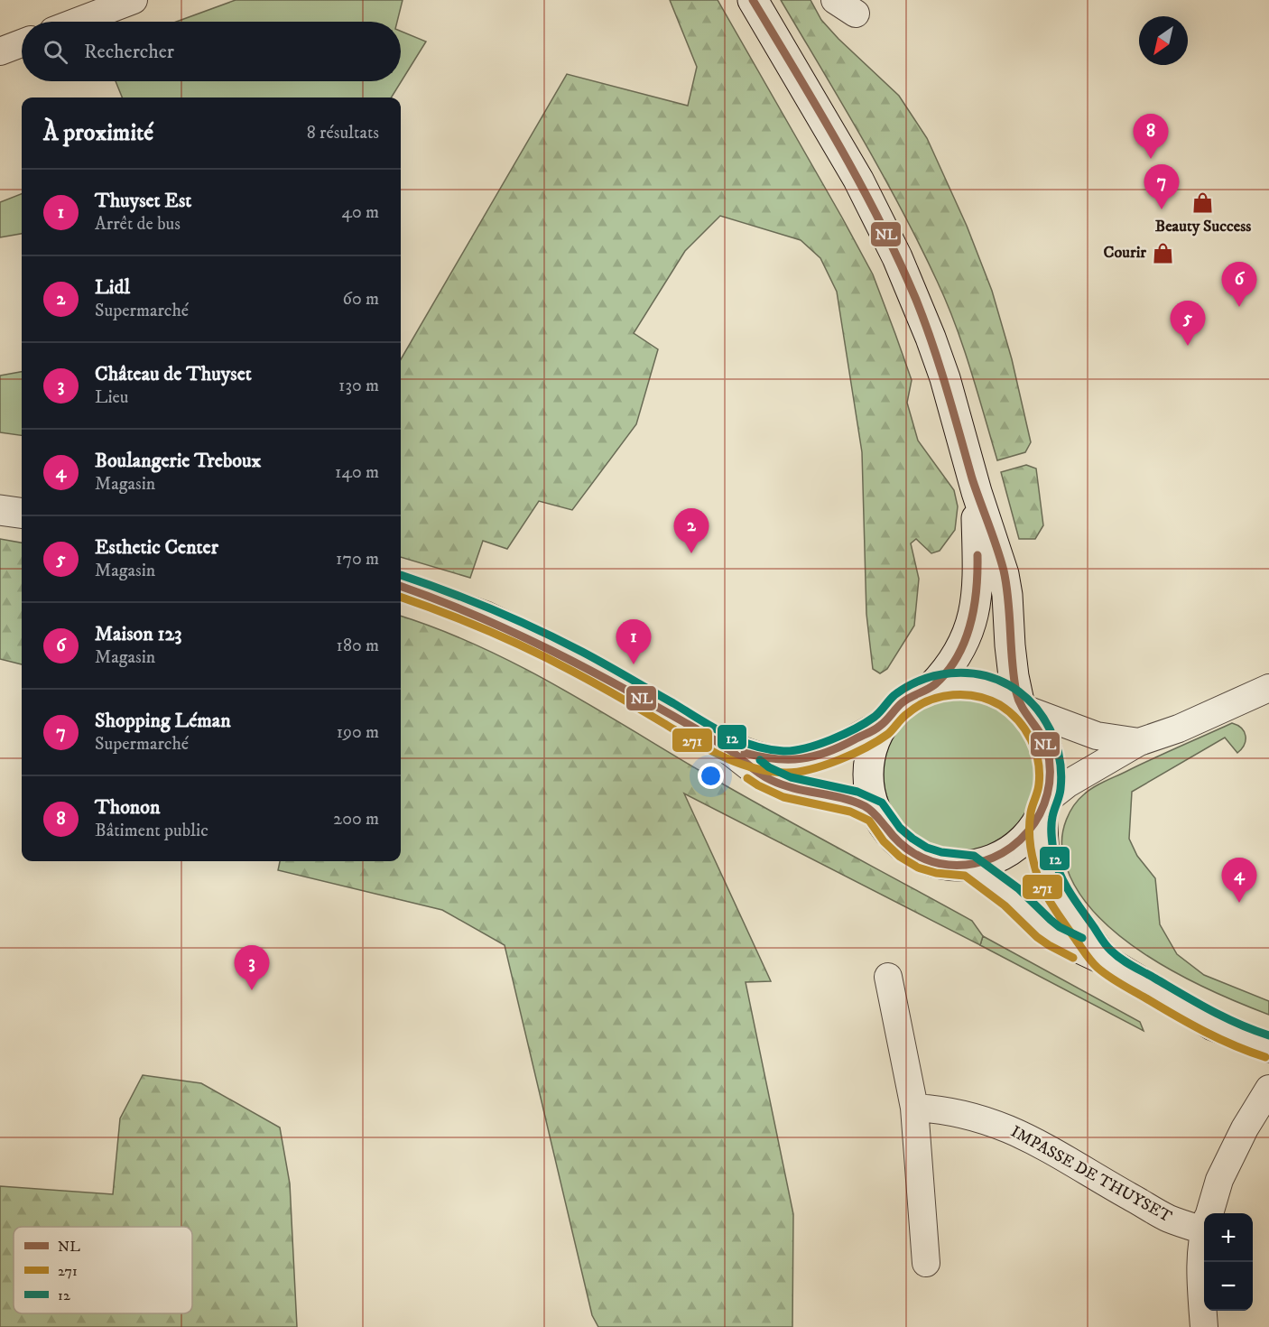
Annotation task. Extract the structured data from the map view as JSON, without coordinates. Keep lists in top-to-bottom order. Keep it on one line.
{"streets":{"street":["IMPASSE DE THUYSET"]},"places":{"shop":["Beauty Success","Courir"]},"lines":["transit line NL","transit line 12","transit line 271"],"legend":["NL","271","12"],"north":"bottom left","page":{"search":"Rechercher","heading":["À proximité","8 résultats"],"pins":["8","7","6","5","2","1","4","3"],"list":[{"mark":"1","name":"Thuyset Est","note":"Arrêt de bus","value":"40 m"},{"mark":"2","name":"Lidl","note":"Supermarché","value":"60 m"},{"mark":"3","name":"Château de Thuyset","note":"Lieu","value":"130 m"},{"mark":"4","name":"Boulangerie Treboux","note":"Magasin","value":"140 m"},{"mark":"5","name":"Esthetic Center","note":"Magasin","value":"170 m"},{"mark":"6","name":"Maison 123","note":"Magasin","value":"180 m"},{"mark":"7","name":"Shopping Léman","note":"Supermarché","value":"190 m"},{"mark":"8","name":"Thonon","note":"Bâtiment public","value":"200 m"}],"map_buttons":["+","−"]}}
